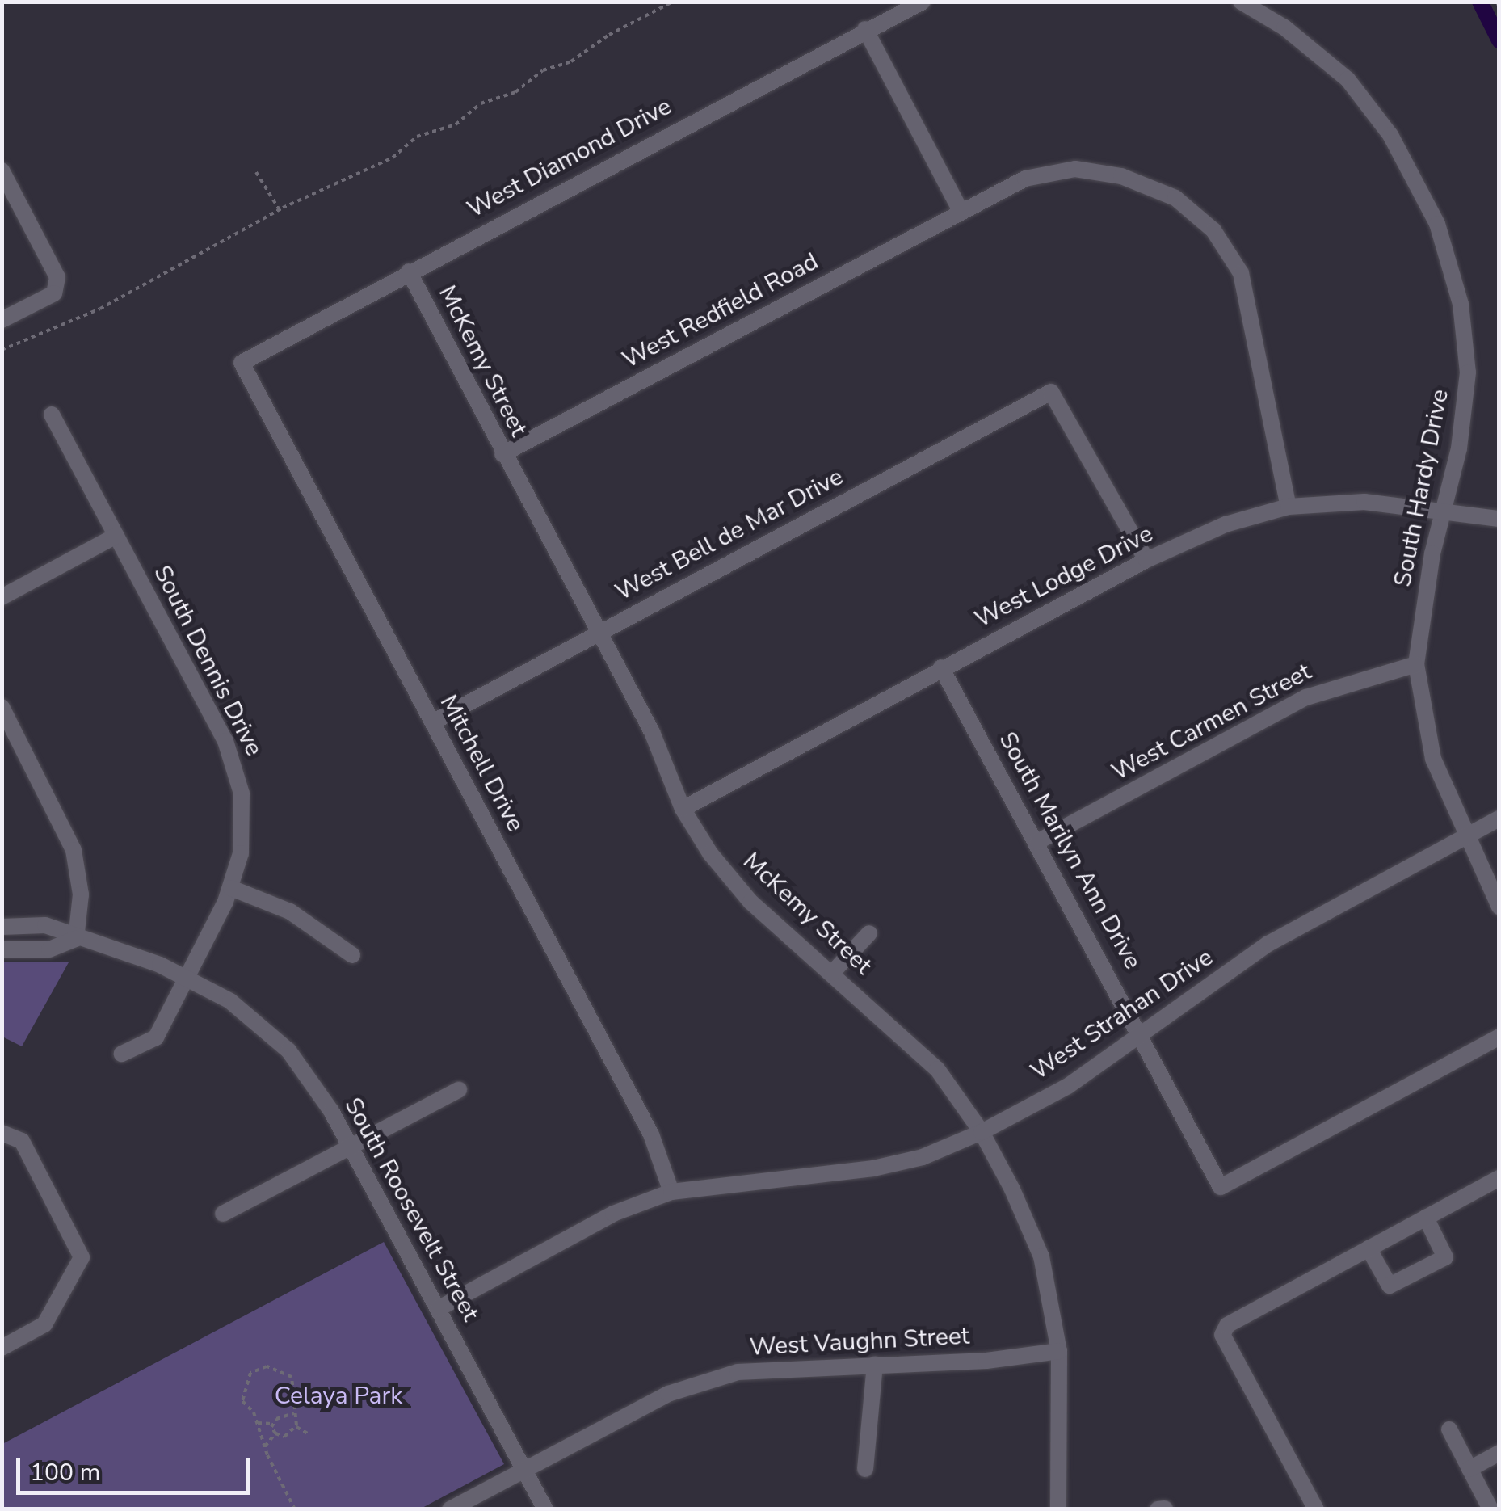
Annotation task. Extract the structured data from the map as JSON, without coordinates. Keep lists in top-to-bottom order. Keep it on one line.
{"streets":{"street":["West Diamond Drive","West Redfield Road","McKemy Street","South Hardy Drive","West Bell de Mar Drive","West Lodge Drive","South Dennis Drive","West Carmen Street","Mitchell Drive","South Marilyn Ann Drive","West Strahan Drive","South Roosevelt Street","West Vaughn Street"]},"crossings":[["West Diamond Drive","McKemy Street"],["West Diamond Drive","Mitchell Drive"],["West Redfield Road","McKemy Street"],["West Redfield Road","West Lodge Drive"],["McKemy Street","West Bell de Mar Drive"],["McKemy Street","West Lodge Drive"],["McKemy Street","West Strahan Drive"],["McKemy Street","West Vaughn Street"],["South Hardy Drive","West Lodge Drive"],["South Hardy Drive","West Carmen Street"],["South Hardy Drive","West Strahan Drive"],["West Bell de Mar Drive","West Lodge Drive"],["West Bell de Mar Drive","Mitchell Drive"],["West Lodge Drive","South Marilyn Ann Drive"],["South Dennis Drive","South Roosevelt Street"],["West Carmen Street","South Marilyn Ann Drive"],["Mitchell Drive","West Strahan Drive"],["South Marilyn Ann Drive","West Strahan Drive"],["West Strahan Drive","South Roosevelt Street"],["South Roosevelt Street","West Vaughn Street"]],"parks":["Celaya Park"],"scale_bar":"100 m"}
